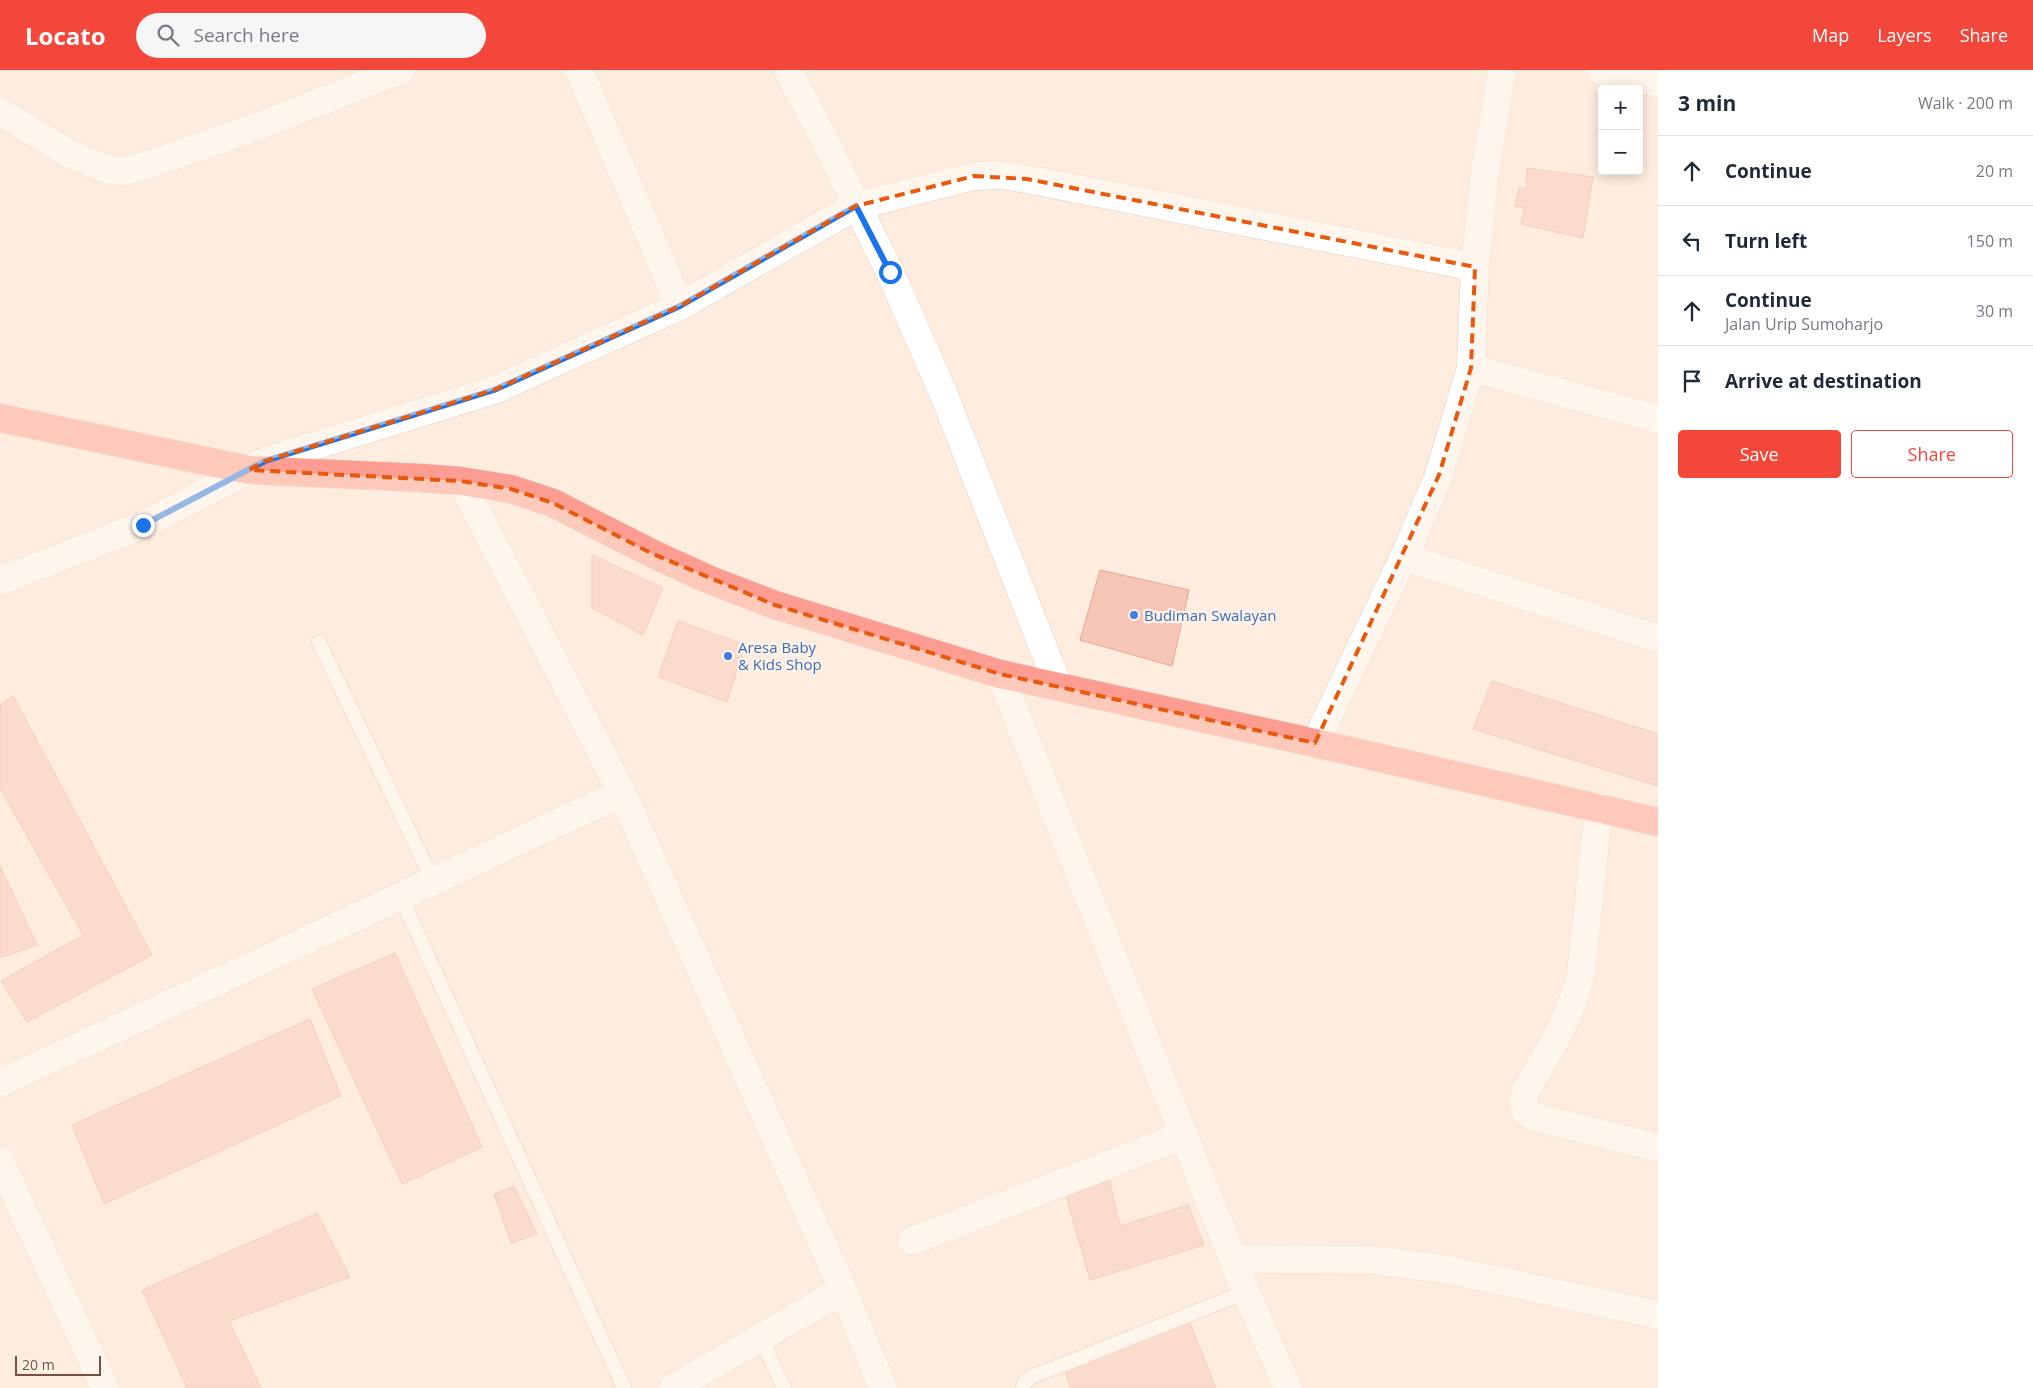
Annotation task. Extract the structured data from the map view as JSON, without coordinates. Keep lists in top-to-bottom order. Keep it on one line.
{"places":["Budiman Swalayan","Aresa Baby & Kids Shop"],"scale_bar":"20 m","page":{"header":"Locato","search":"Search here","nav":["Map","Layers","Share"],"heading":["3 min","Walk · 200 m"],"map_buttons":["+","−"],"list":[["Continue","20 m"],["Turn left","150 m"],["Continue","Jalan Urip Sumoharjo","30 m"],"Arrive at destination"],"buttons":["Save","Share"],"scale":"20 m"}}
